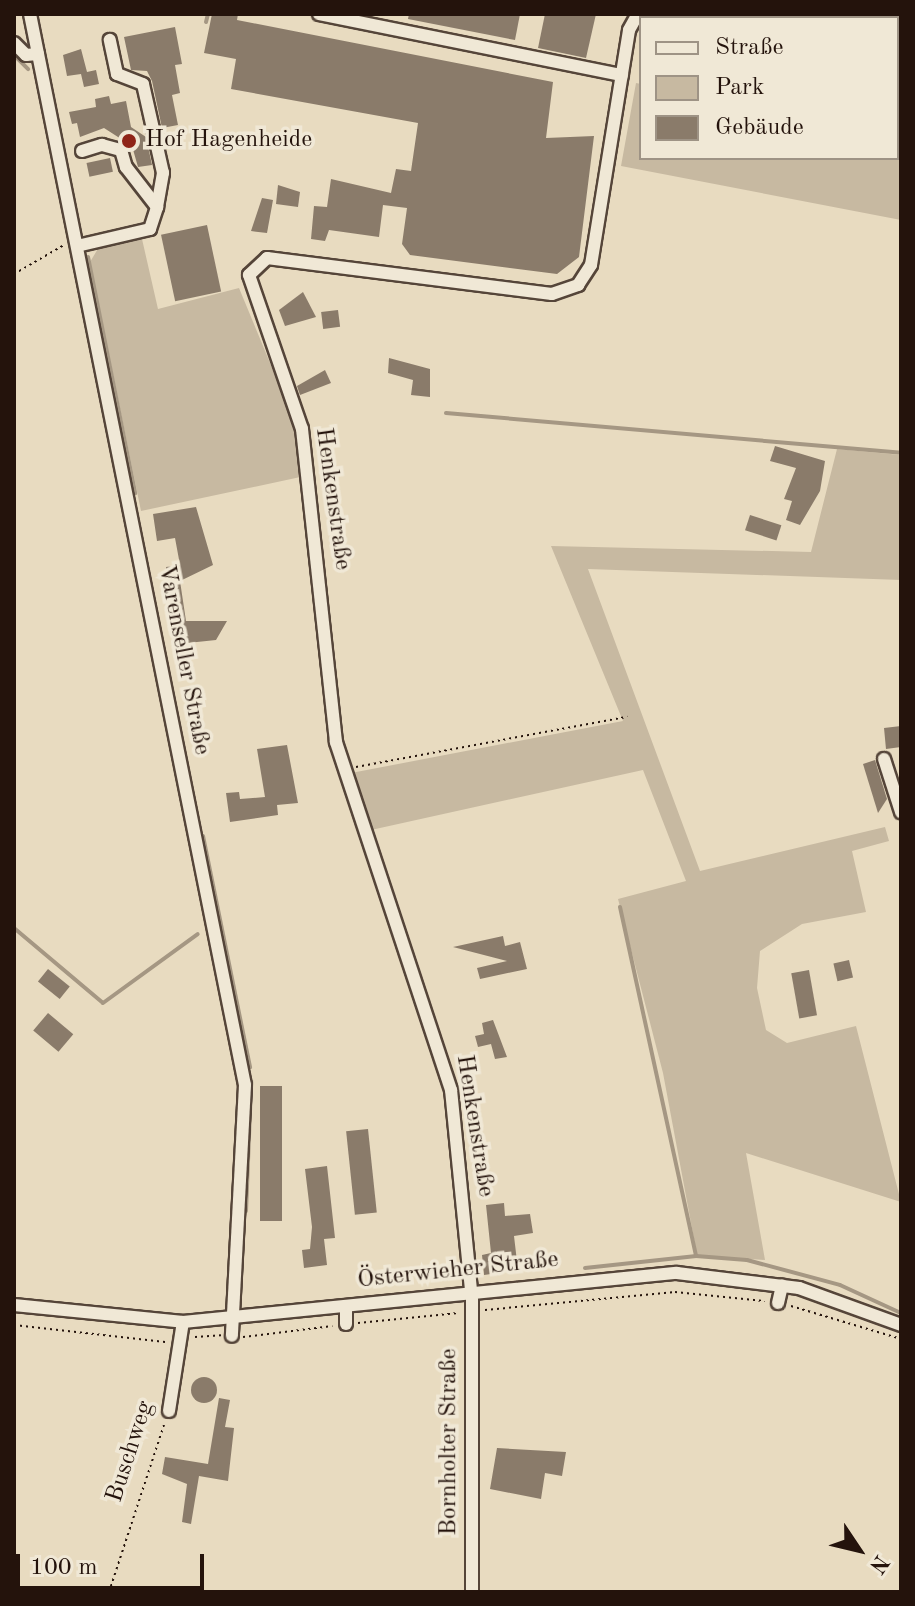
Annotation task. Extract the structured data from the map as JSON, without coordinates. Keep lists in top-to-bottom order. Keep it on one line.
{"streets":{"street":["Henkenstraße","Varenseller Straße","Österwieher Straße","Bornholter Straße","Buschweg"]},"crossings":[["Henkenstraße","Österwieher Straße"],["Henkenstraße","Bornholter Straße"],["Varenseller Straße","Österwieher Straße"],["Österwieher Straße","Bornholter Straße"],["Österwieher Straße","Buschweg"]],"places":["Hof Hagenheide"],"legend":["Straße","Park","Gebäude"],"scale_bar":"100 m","north":"bottom right"}
